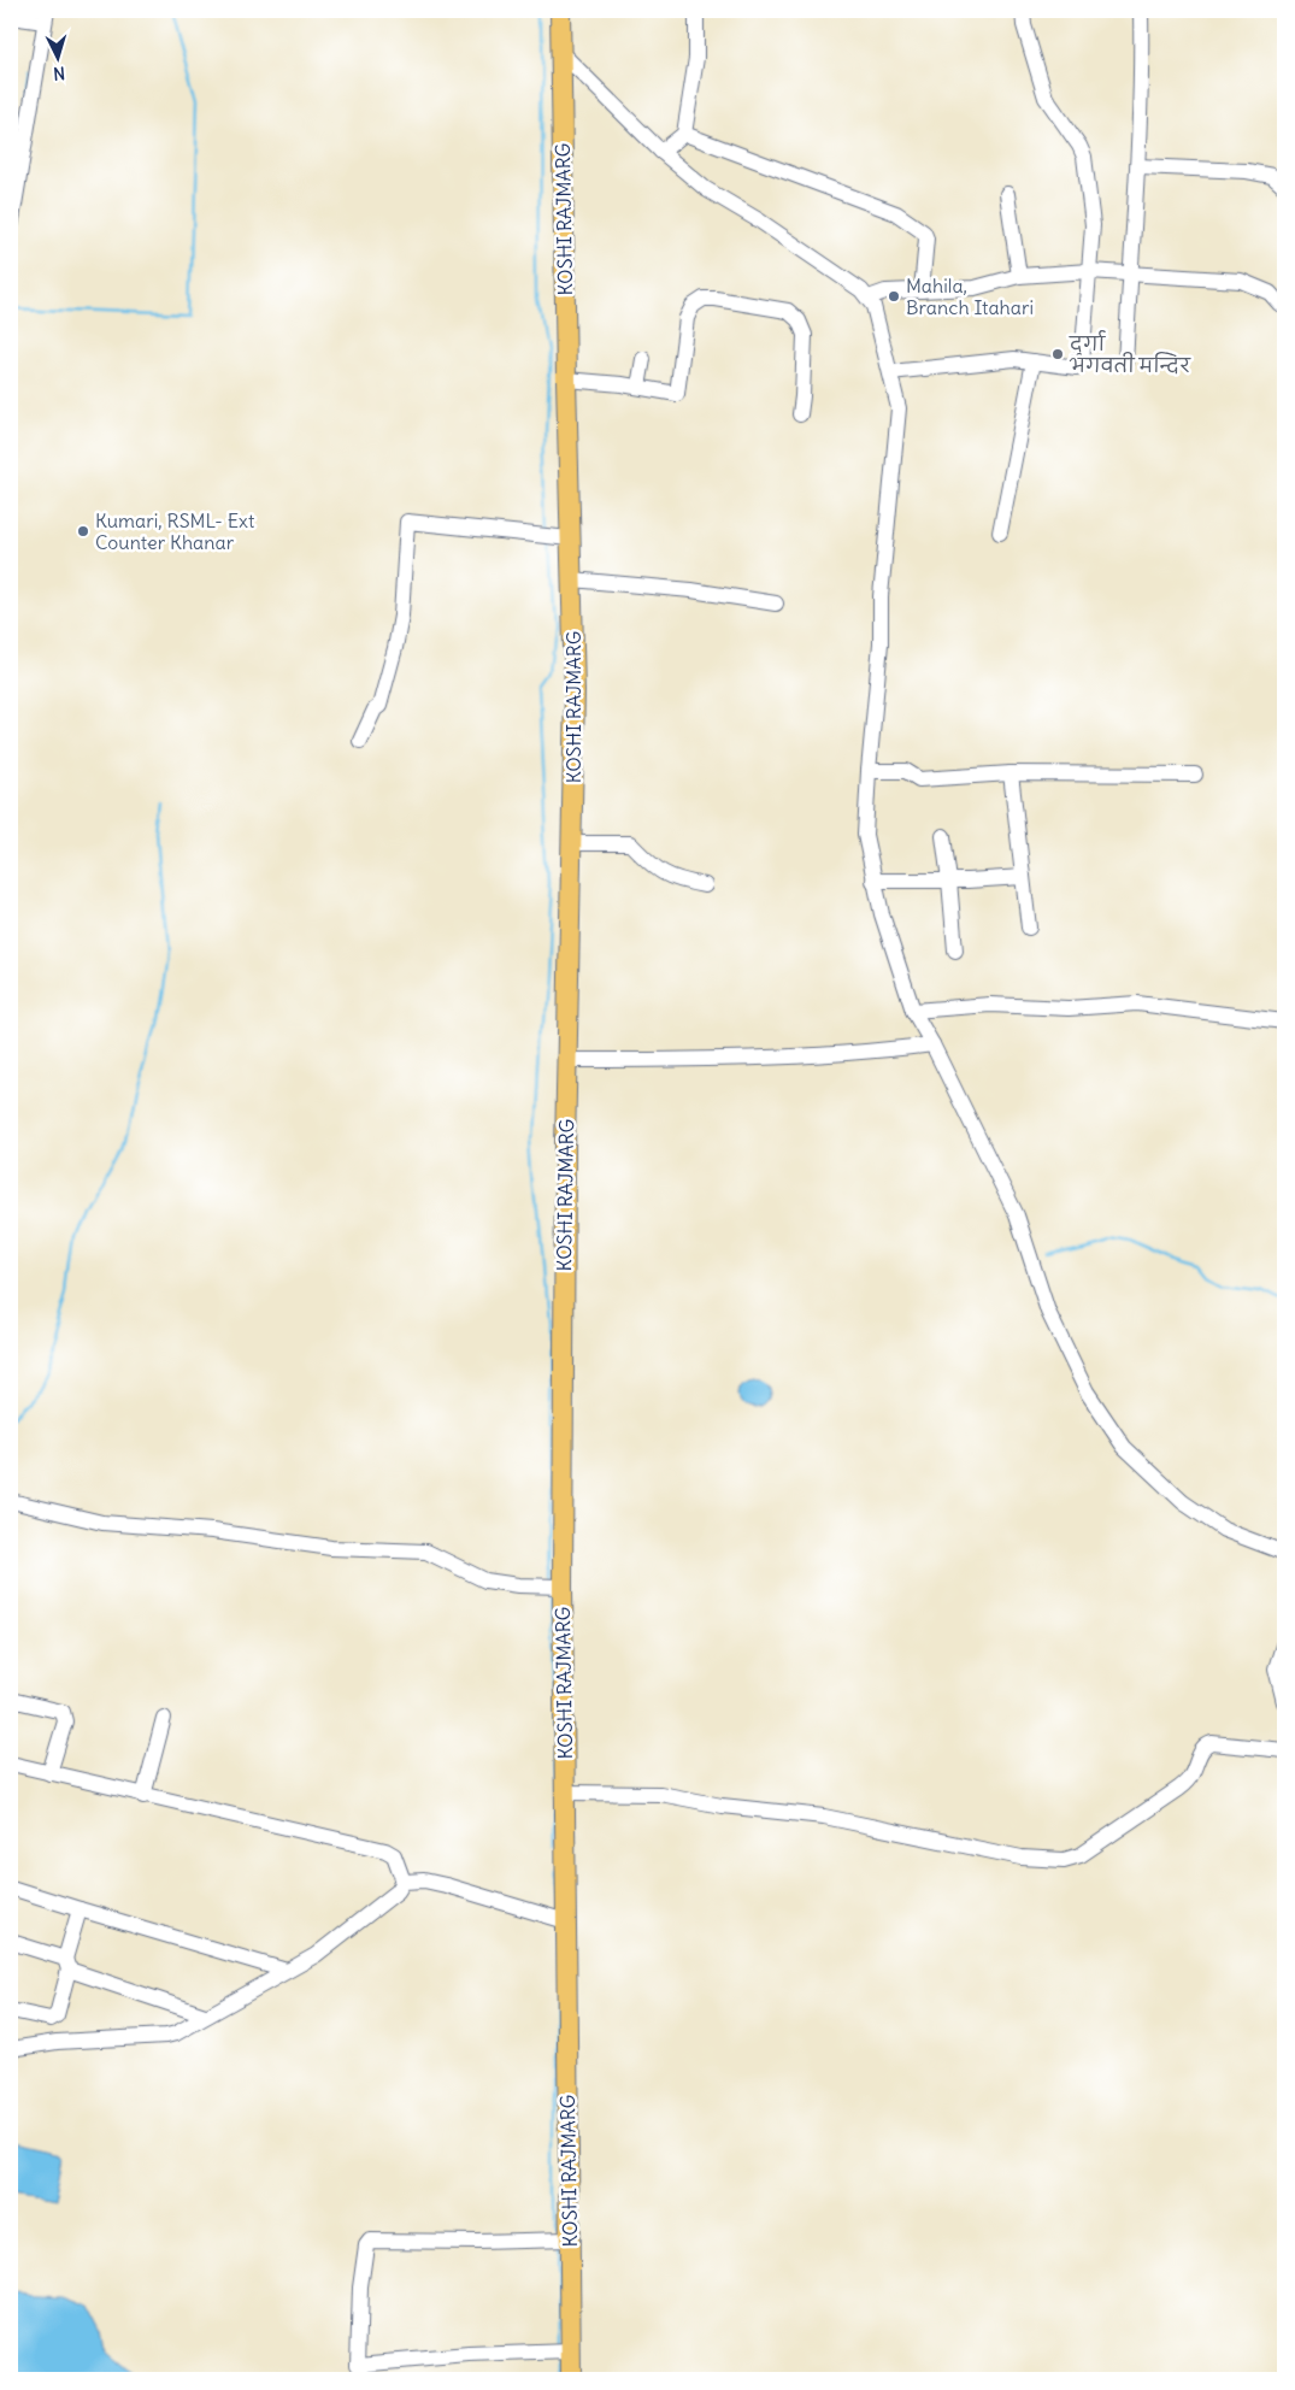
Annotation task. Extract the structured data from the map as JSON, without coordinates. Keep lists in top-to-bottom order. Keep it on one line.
{"streets":{"main road":["KOSHI RAJMARG"]},"places":["Mahila, Branch Itahari","दुर्गा भगवती मन्दिर","Kumari, RSML- Ext Counter Khanar"],"north":"bottom"}
